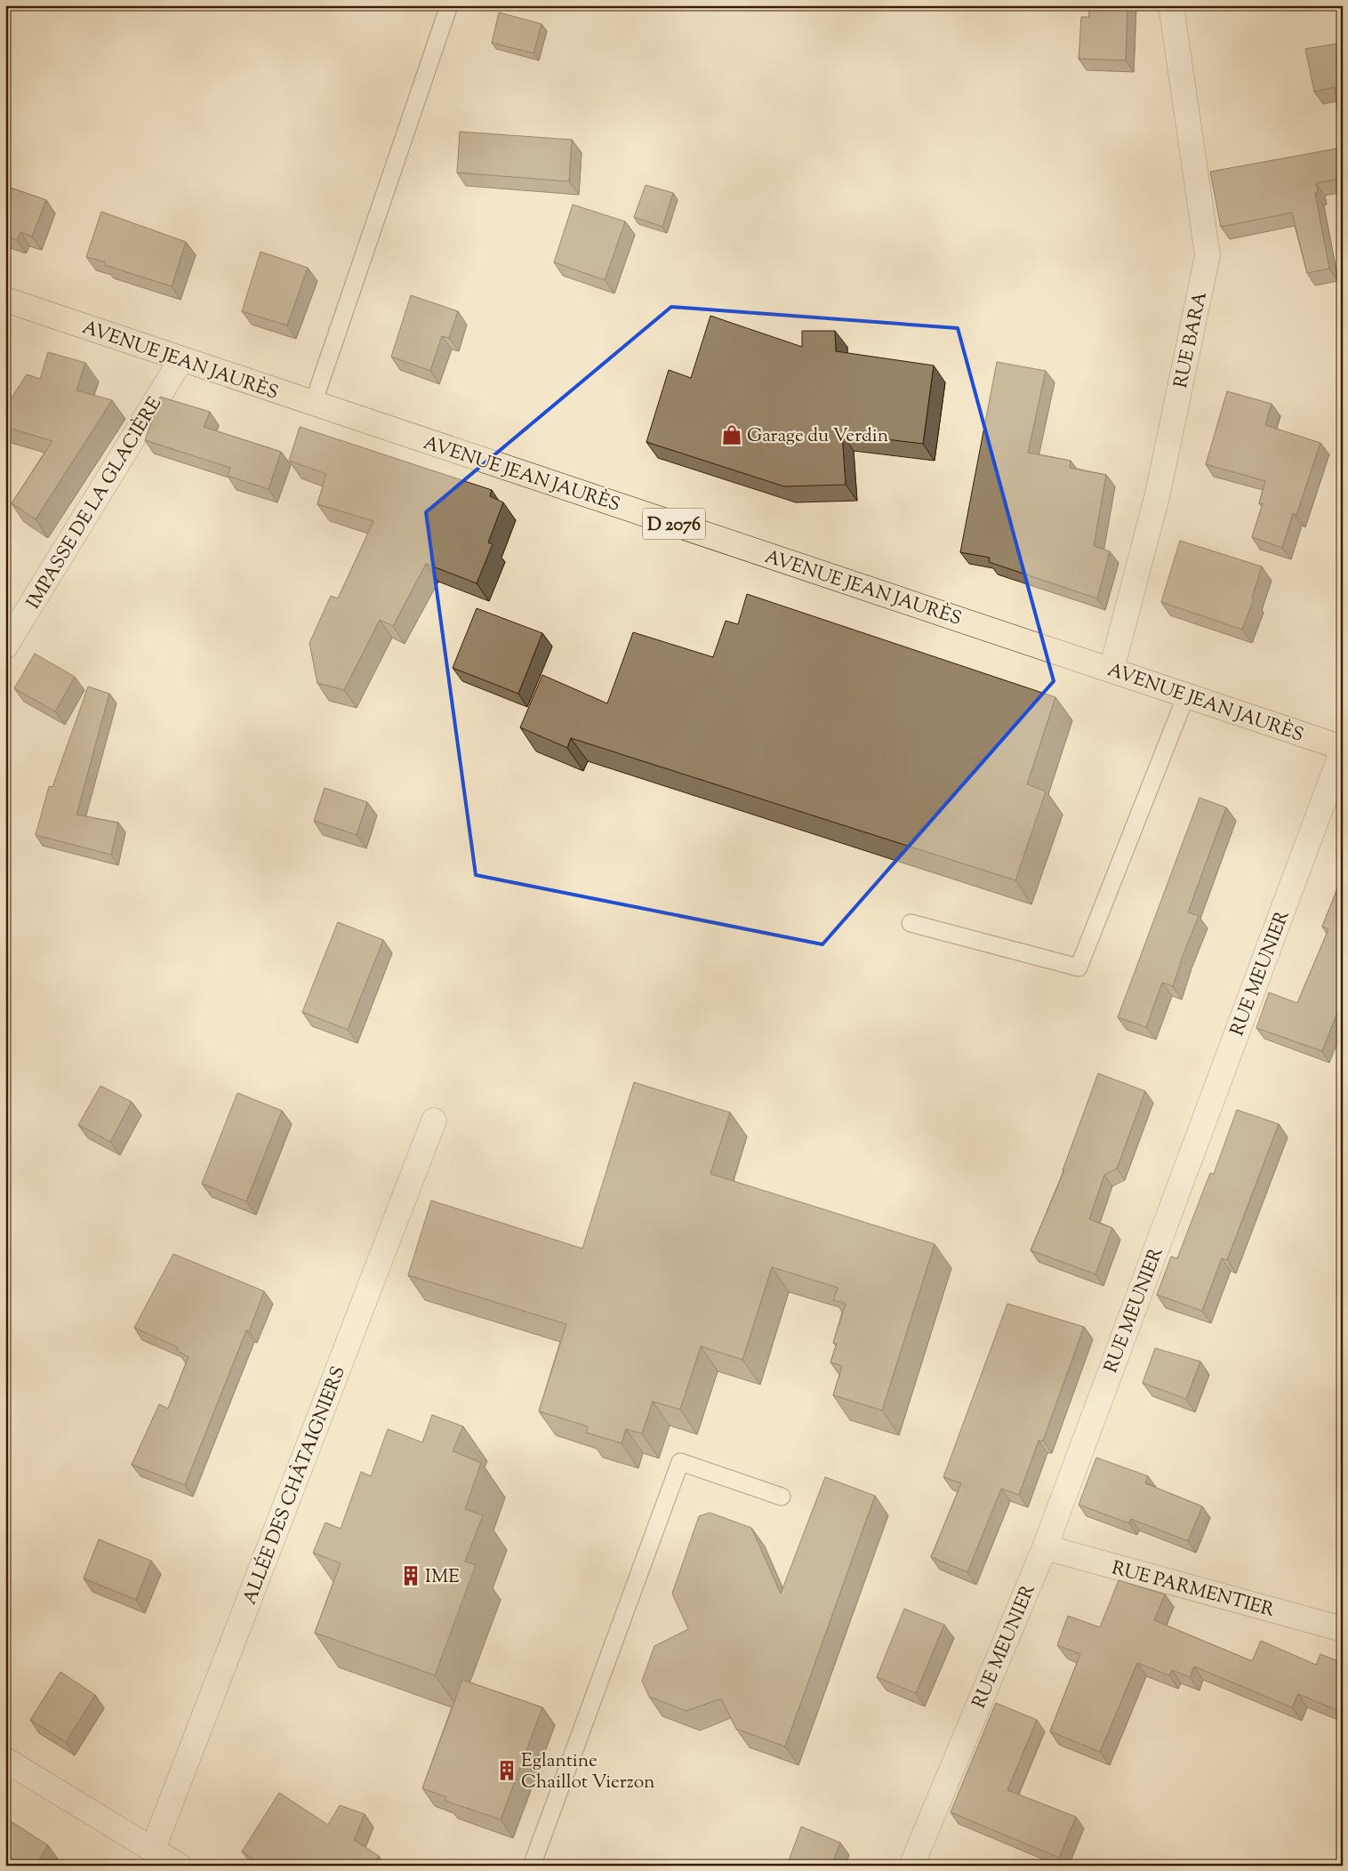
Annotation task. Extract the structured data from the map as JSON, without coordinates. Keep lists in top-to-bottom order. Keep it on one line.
{"streets":{"main road":["AVENUE JEAN JAURÈS","D 2076"],"street":["RUE BARA","IMPASSE DE LA GLACIÈRE","RUE MEUNIER","ALLÉE DES CHÂTAIGNIERS","RUE PARMENTIER"]},"crossings":[["RUE BARA","AVENUE JEAN JAURÈS"],["AVENUE JEAN JAURÈS","IMPASSE DE LA GLACIÈRE"],["AVENUE JEAN JAURÈS","RUE MEUNIER"],["RUE MEUNIER","RUE PARMENTIER"]],"places":{"shop":["Garage du Verdin"],"building":["IME","Eglantine Chaillot Vierzon"]}}
